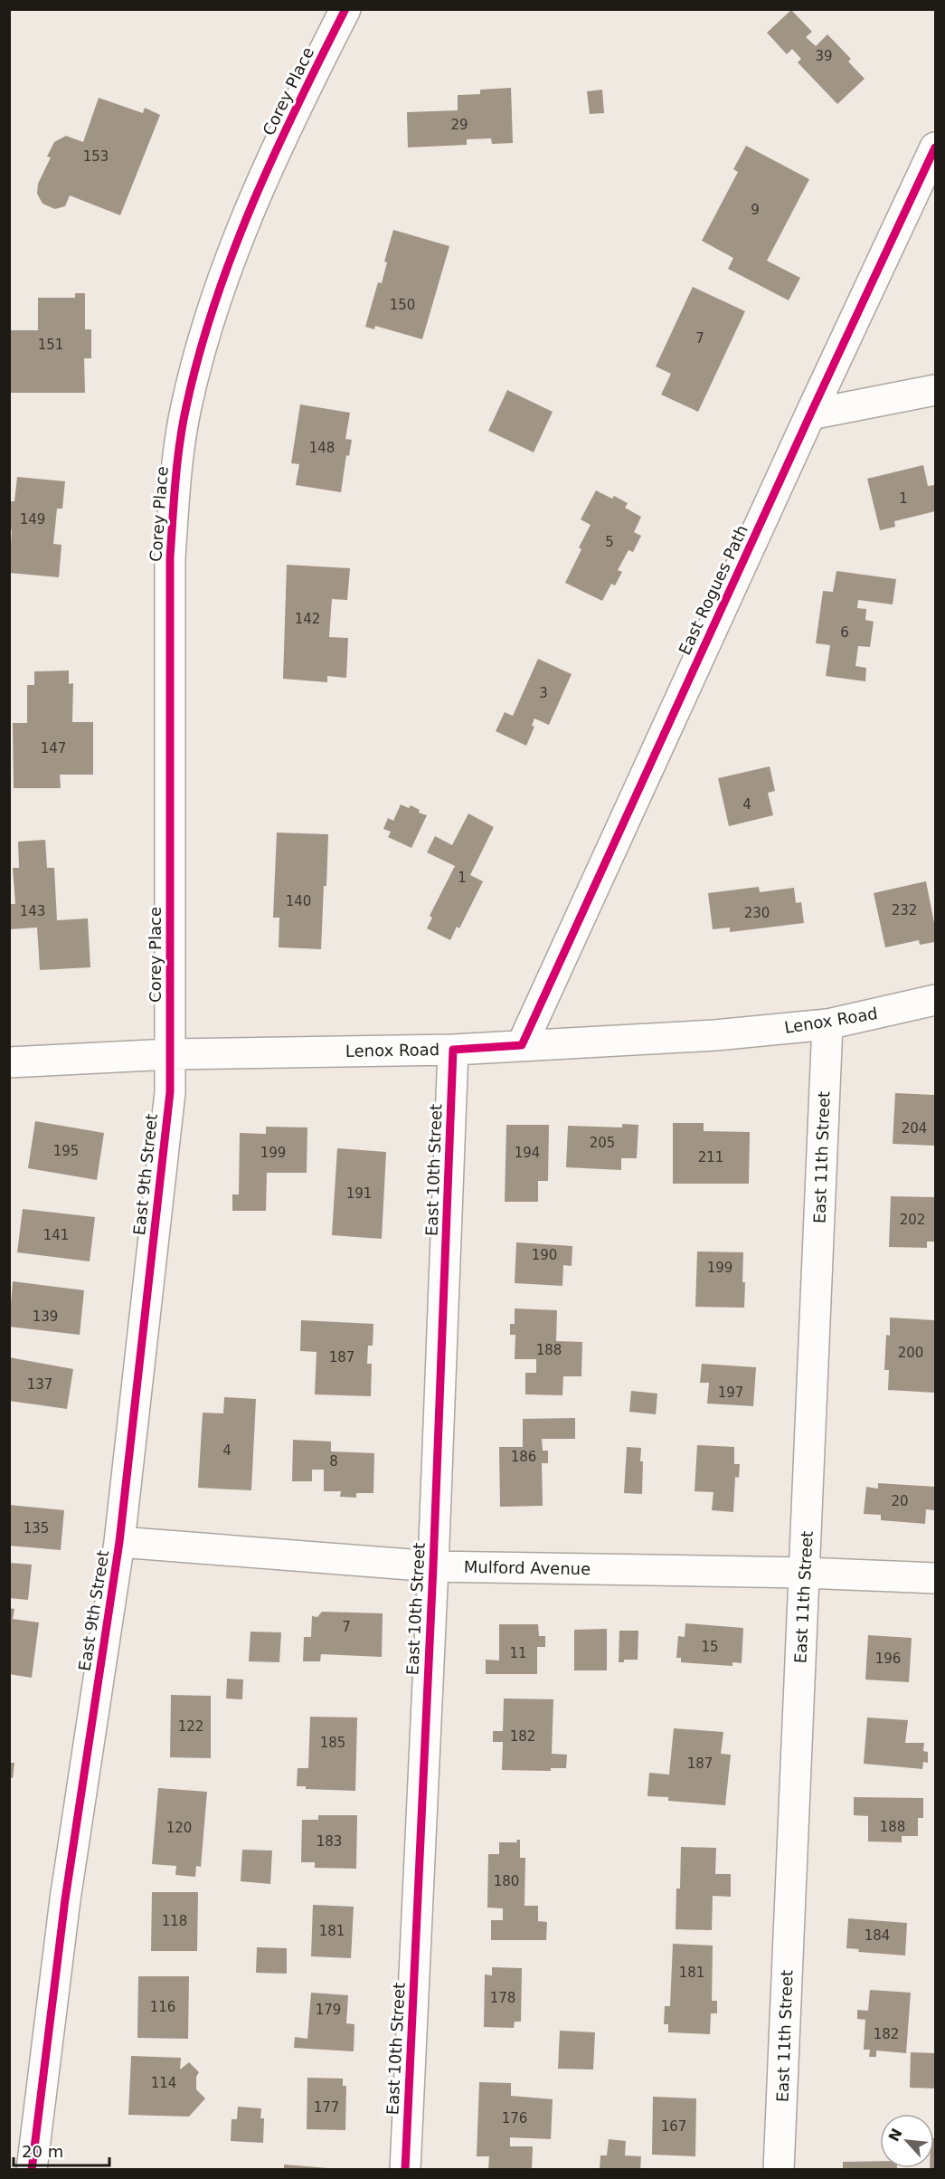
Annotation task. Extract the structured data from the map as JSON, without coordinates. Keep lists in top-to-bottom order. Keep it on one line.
{"streets":{"street":["Corey Place","East Rogues Path","Lenox Road","East 11th Street","East 10th Street","East 9th Street","Mulford Avenue"]},"crossings":[["Corey Place","Lenox Road"],["Corey Place","East 9th Street"],["East Rogues Path","Lenox Road"],["Lenox Road","East 11th Street"],["Lenox Road","East 10th Street"],["Lenox Road","East 9th Street"],["East 11th Street","Mulford Avenue"],["East 10th Street","Mulford Avenue"],["East 9th Street","Mulford Avenue"]],"house_numbers":["39","29","153","9","150","7","151","148","1","149","5","142","6","3","147","4","1","140","232","143","230","204","205","195","199","194","211","191","202","141","190","199","139","188","200","187","137","197","4","186","8","20","135","7","15","11","196","122","182","185","187","188","120","183","180","118","181","184","181","178","116","179","182","114","177","176","167"],"scale_bar":"20 m","north":"top left"}
